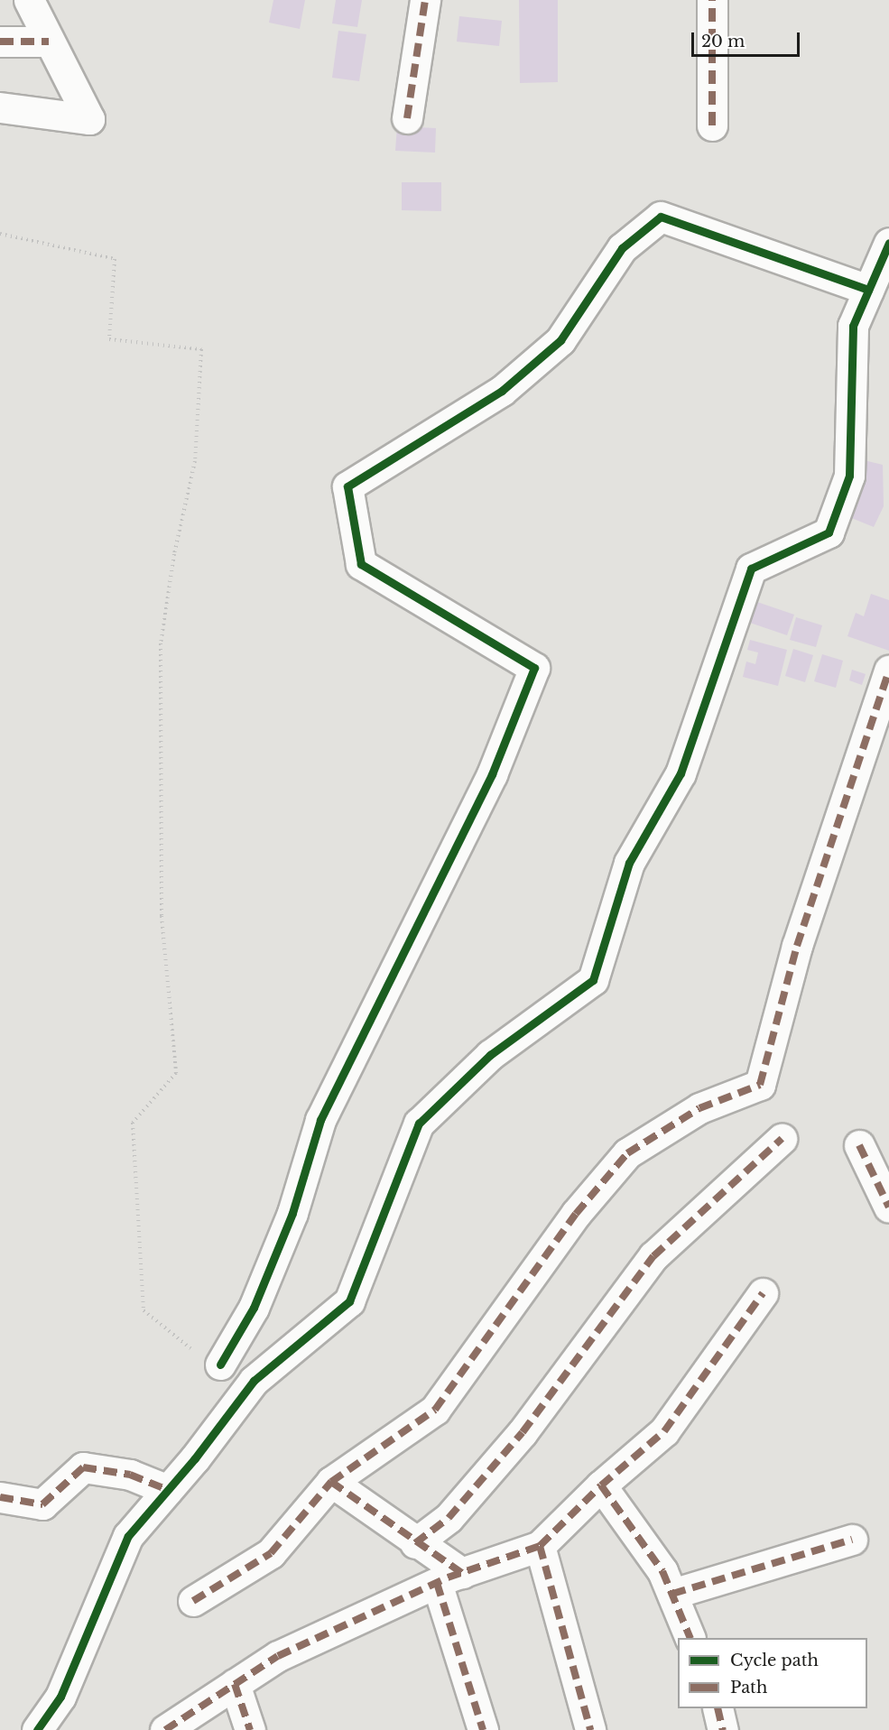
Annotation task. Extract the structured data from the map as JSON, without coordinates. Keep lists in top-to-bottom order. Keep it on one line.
{"legend":["Cycle path","Path"],"scale_bar":"20 m"}
